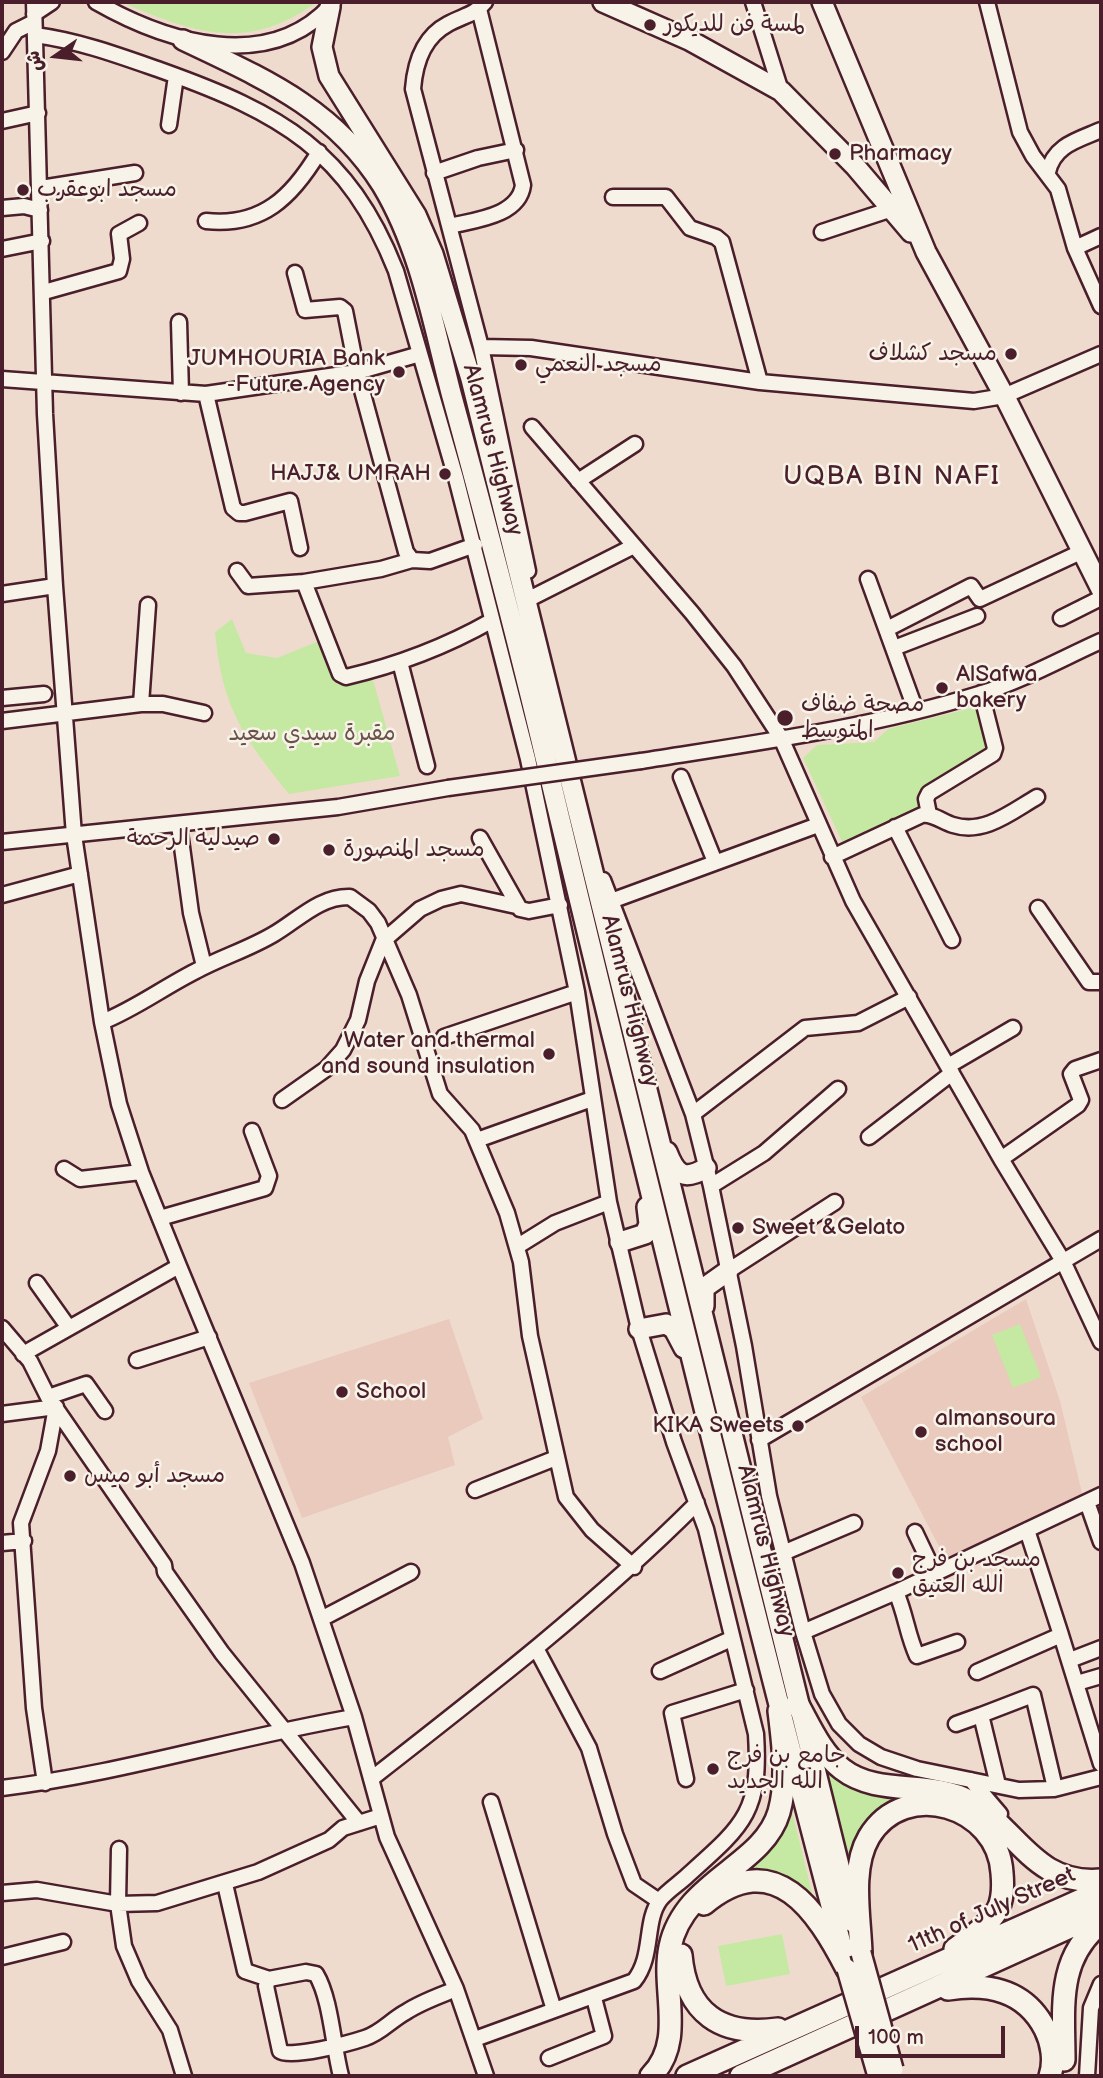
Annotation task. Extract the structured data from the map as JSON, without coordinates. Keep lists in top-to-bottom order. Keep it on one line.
{"streets":{"highway":["11th of July Street"],"main road":["Alamrus Highway"]},"districts":["UQBA BIN NAFI"],"parks":["مقبرة سيدي سعيد"],"places":["لمسة فن للديكور","Pharmacy","مسجد ابوعقرب","مسجد كشلاف","مسجد النعمي","JUMHOURIA Bank -Future Agency","HAJJ& UMRAH","AlSafwa bakery","مصحة ضفاف المتوسط","صيدلية الرحمة","مسجد المنصورة","Water and thermal and sound insulation","Sweet &Gelato","School","KIKA Sweets","almansoura school","مسجد أبو ميس","مسجد بن فرج الله العتيق","جامع بن فرج الله الجديد"],"scale_bar":"100 m","north":"left"}
